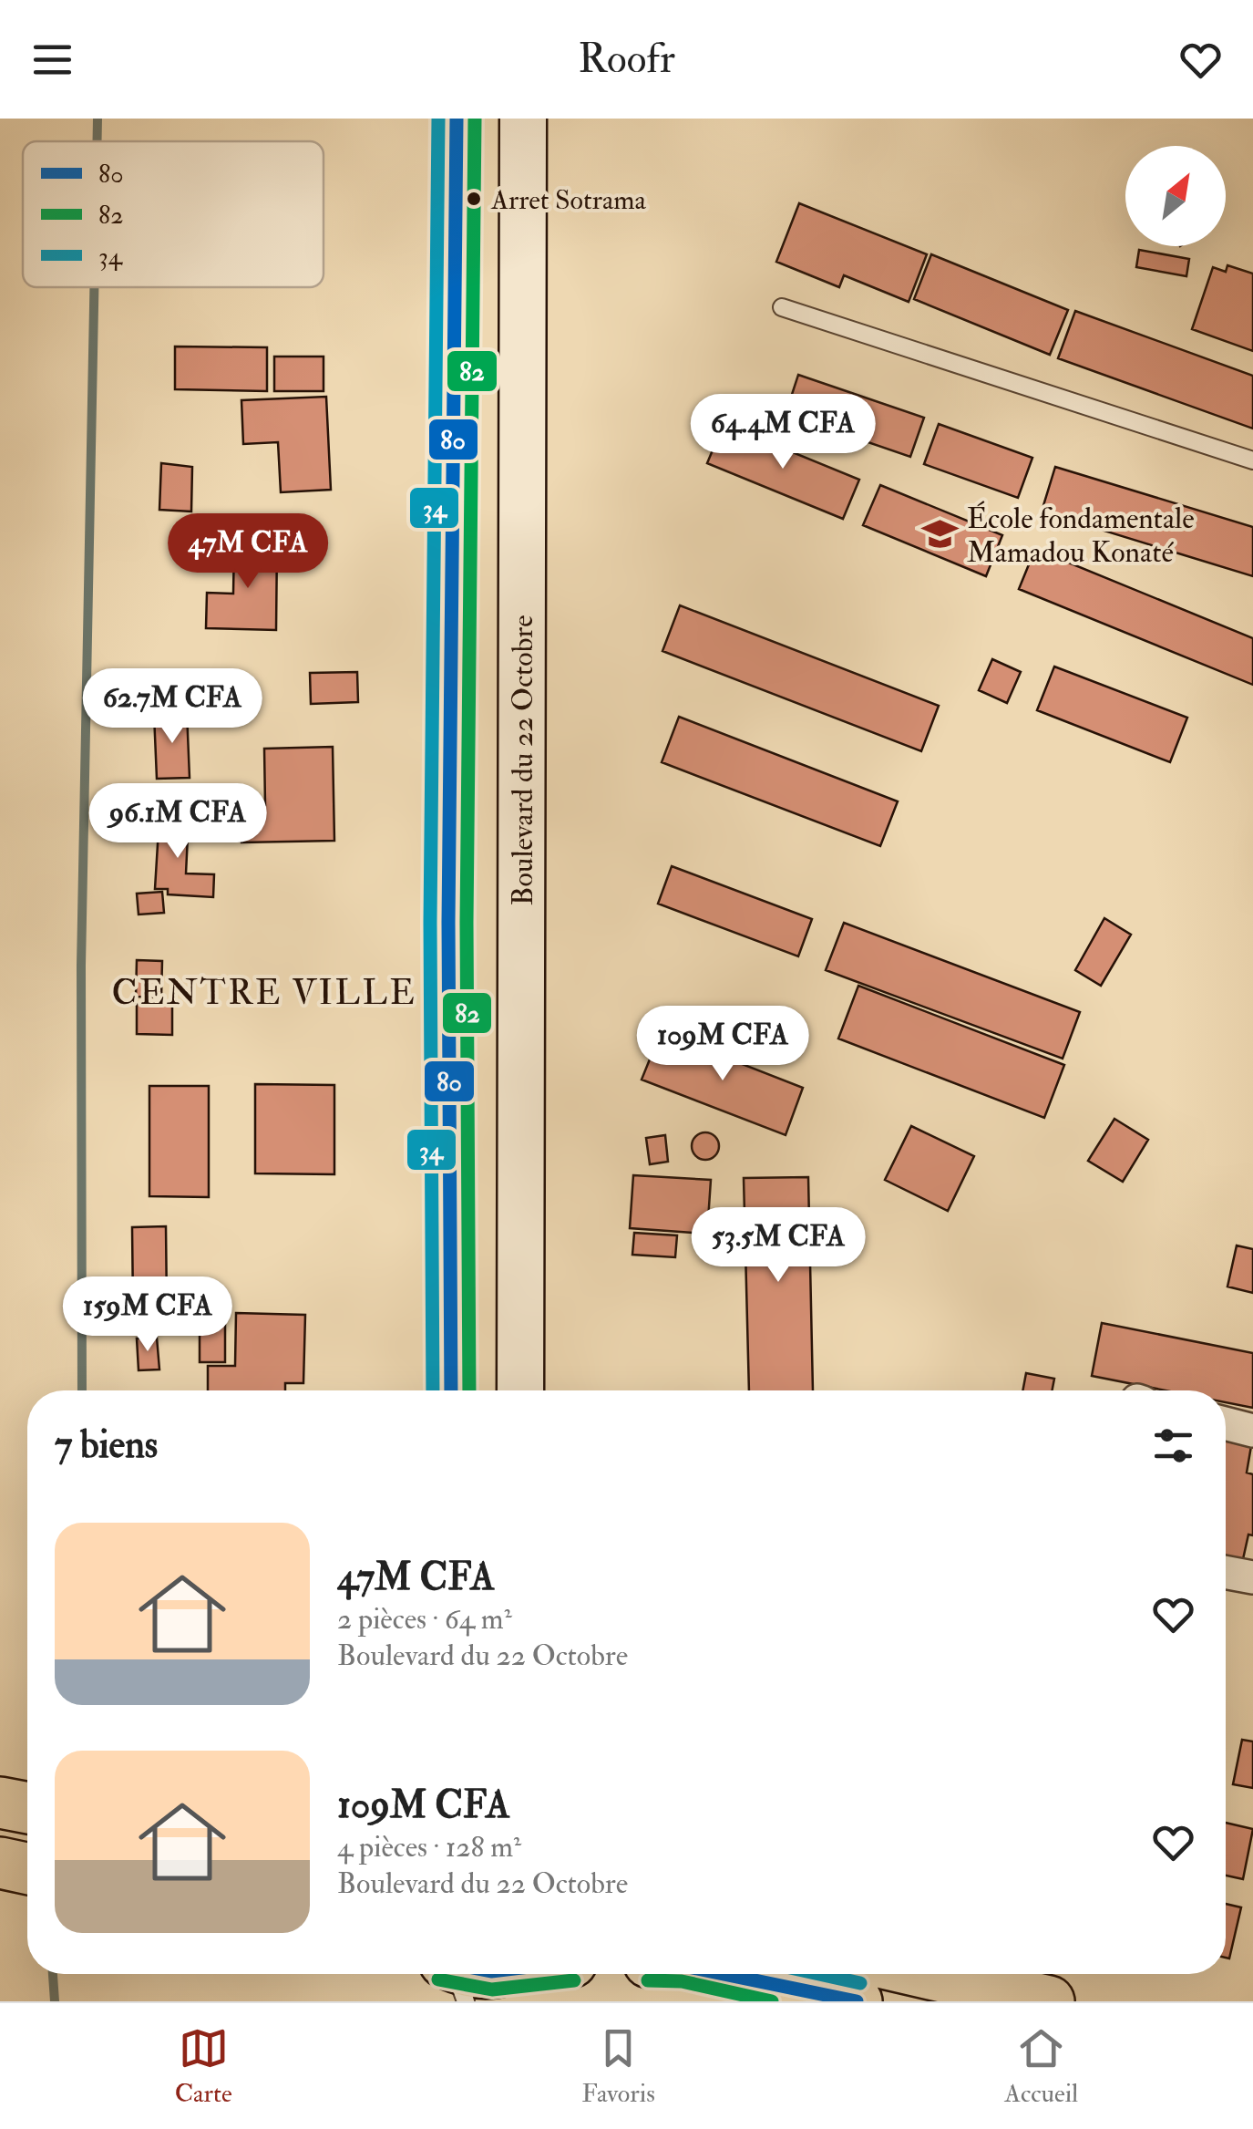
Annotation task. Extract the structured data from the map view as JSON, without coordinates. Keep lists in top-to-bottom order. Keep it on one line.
{"streets":{"main road":["Boulevard du 22 Octobre"]},"districts":["CENTRE VILLE"],"places":{"other":["Arret Sotrama"],"school or university":["École fondamentale Mamadou Konaté"]},"lines":["transit line 80","transit line 82","transit line 34"],"legend":["80","82","34"],"north":"top right","page":{"header":"Roofr","price":["64.4M CFA","47M CFA","62.7M CFA","96.1M CFA","109M CFA","53.5M CFA","159M CFA"],"heading":"7 biens","list":[{"name":"47M CFA","note":"2 pièces · 64 m² · Boulevard du 22 Octobre"},{"name":"109M CFA","note":"4 pièces · 128 m² · Boulevard du 22 Octobre"}],"tabs":["Carte","Favoris","Accueil"]}}
